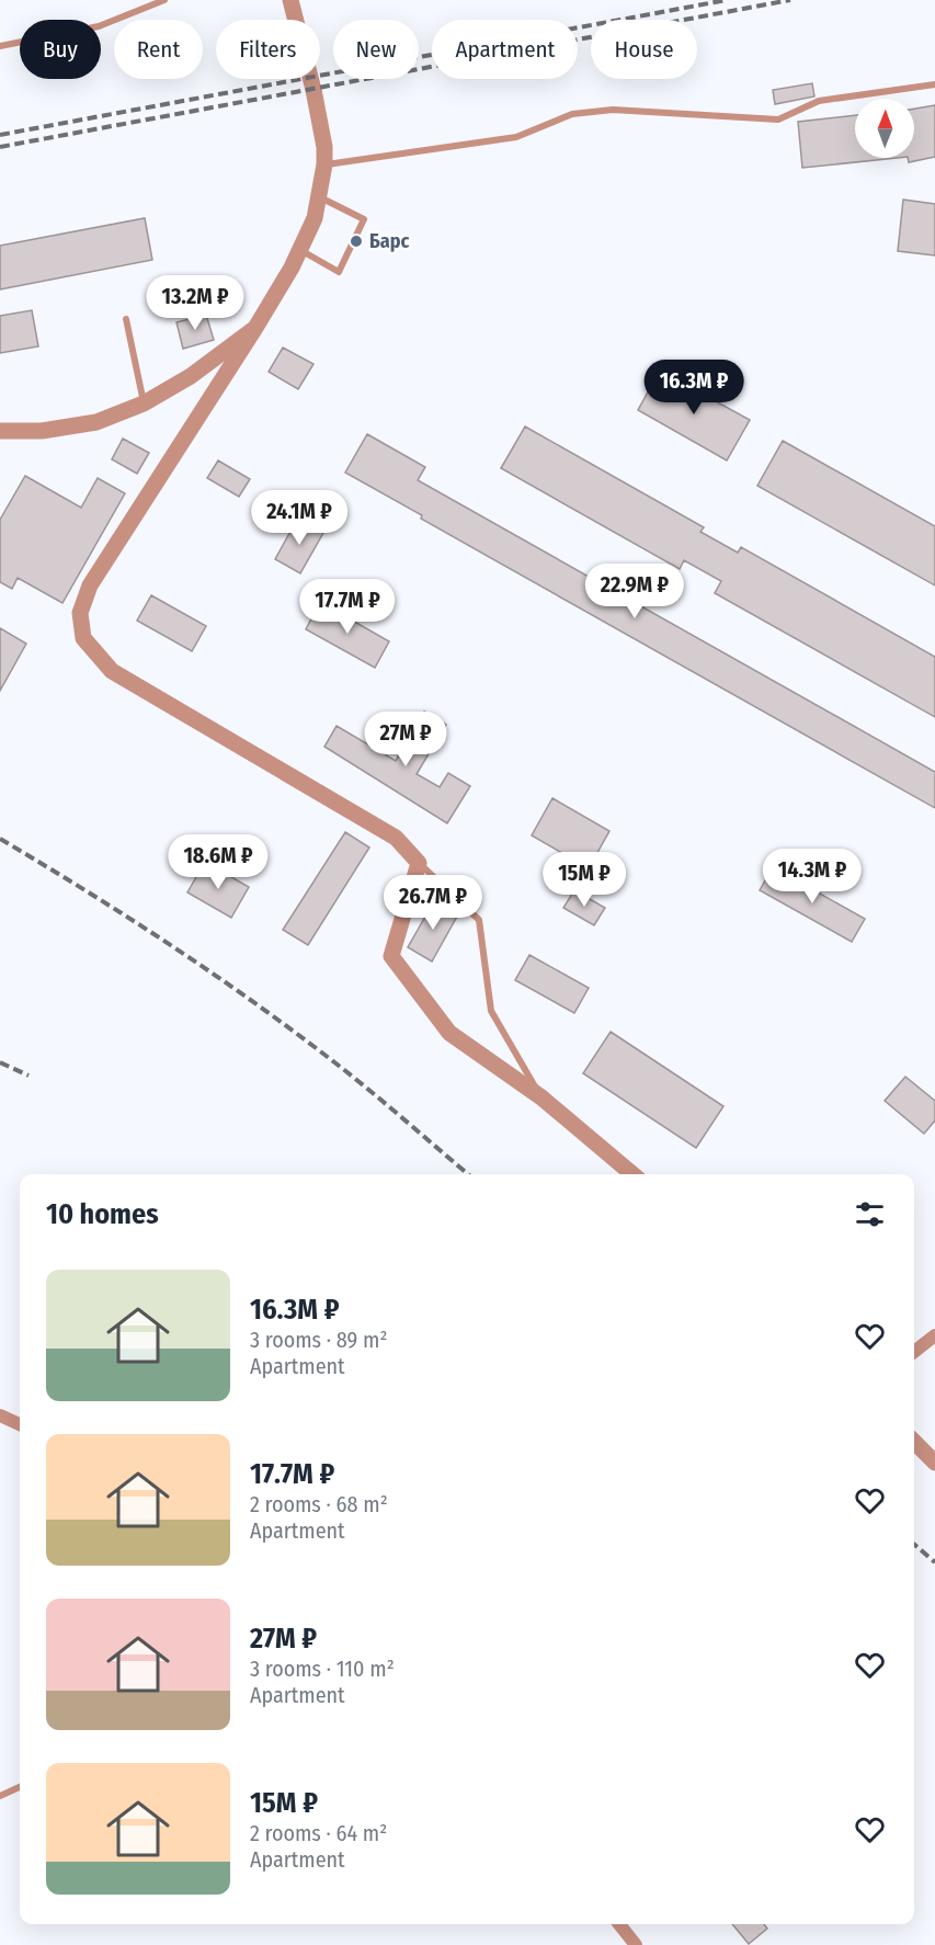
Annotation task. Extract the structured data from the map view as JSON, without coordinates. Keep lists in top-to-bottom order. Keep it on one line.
{"places":["Барс"],"north":"top","page":{"chip":["Buy","Rent","Filters","New","Apartment","House"],"price":["13.2M ₽","16.3M ₽","24.1M ₽","22.9M ₽","17.7M ₽","27M ₽","18.6M ₽","14.3M ₽","15M ₽","26.7M ₽"],"heading":"10 homes","list":[{"name":"16.3M ₽","note":"3 rooms · 89 m² · Apartment"},{"name":"17.7M ₽","note":"2 rooms · 68 m² · Apartment"},{"name":"27M ₽","note":"3 rooms · 110 m² · Apartment"},{"name":"15M ₽","note":"2 rooms · 64 m² · Apartment"}]}}
